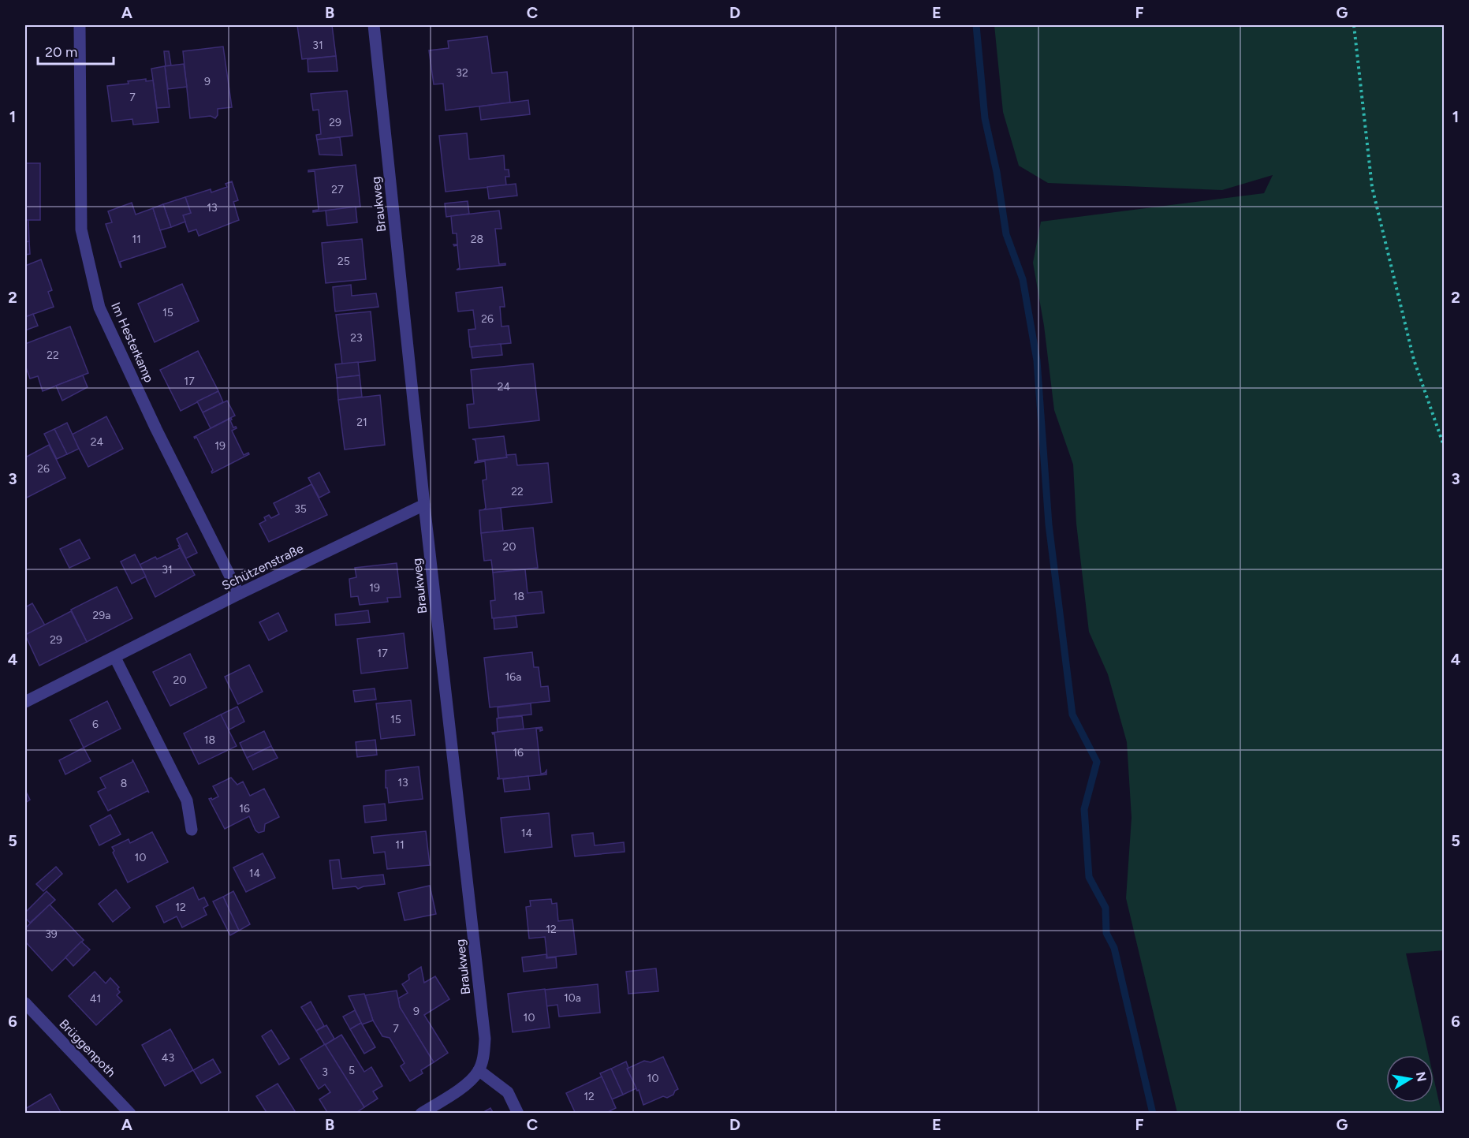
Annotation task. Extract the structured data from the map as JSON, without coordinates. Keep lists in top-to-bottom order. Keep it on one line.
{"streets":{"street":["Braukweg","Im Hesterkamp","Schützenstraße","Brüggenpoth"]},"crossings":[["Braukweg","Schützenstraße"],["Im Hesterkamp","Schützenstraße"]],"house_numbers":["31","32","9","7","29","27","13","11","28","25","15","26","23","22","17","24","21","24","19","26","22","35","20","31","19","18","29a","29","17","16a","20","15","6","18","16","13","8","16","14","11","10","14","12","12","39","10a","41","9","10","7","43","5","3","10","12"],"scale_bar":"20 m","north":"right","grid":{"columns":["A","B","C","D","E","F","G"],"rows":["1","2","3","4","5","6"]}}
